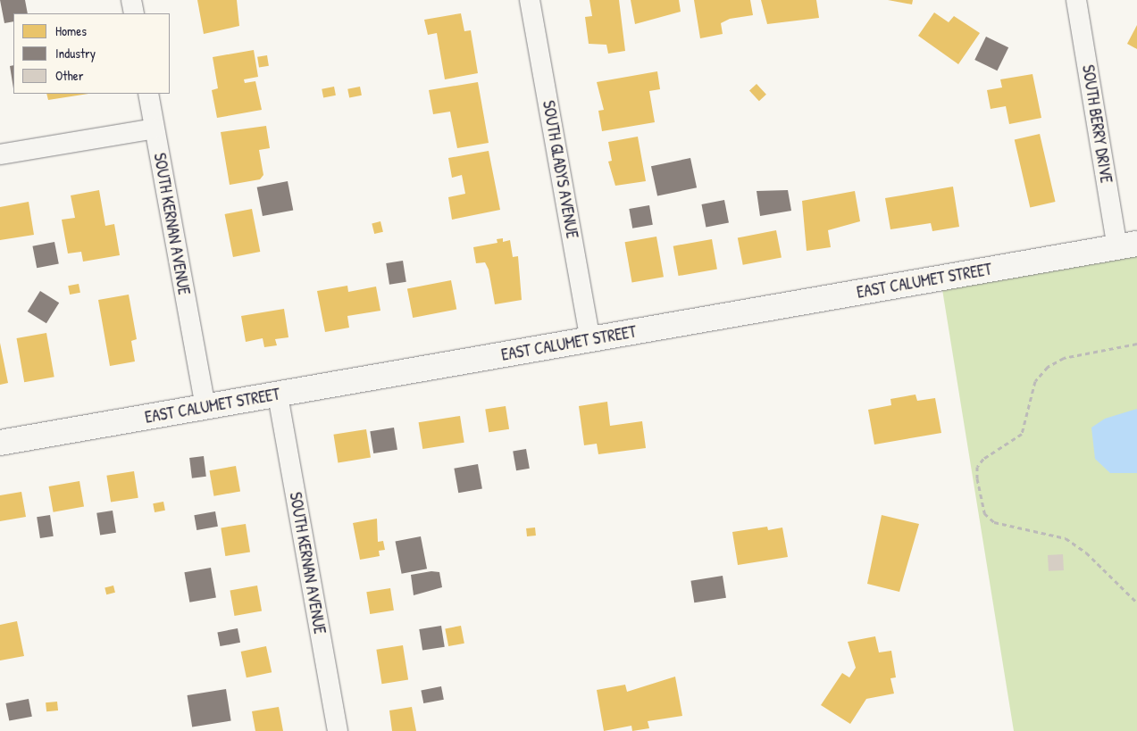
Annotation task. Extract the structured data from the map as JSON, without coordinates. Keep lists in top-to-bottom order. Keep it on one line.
{"streets":{"main road":["EAST CALUMET STREET"],"street":["SOUTH BERRY DRIVE","SOUTH GLADYS AVENUE","SOUTH KERNAN AVENUE"]},"crossings":[["SOUTH BERRY DRIVE","EAST CALUMET STREET"],["SOUTH GLADYS AVENUE","EAST CALUMET STREET"],["SOUTH KERNAN AVENUE","EAST CALUMET STREET"]],"legend":["Homes","Industry","Other"]}
